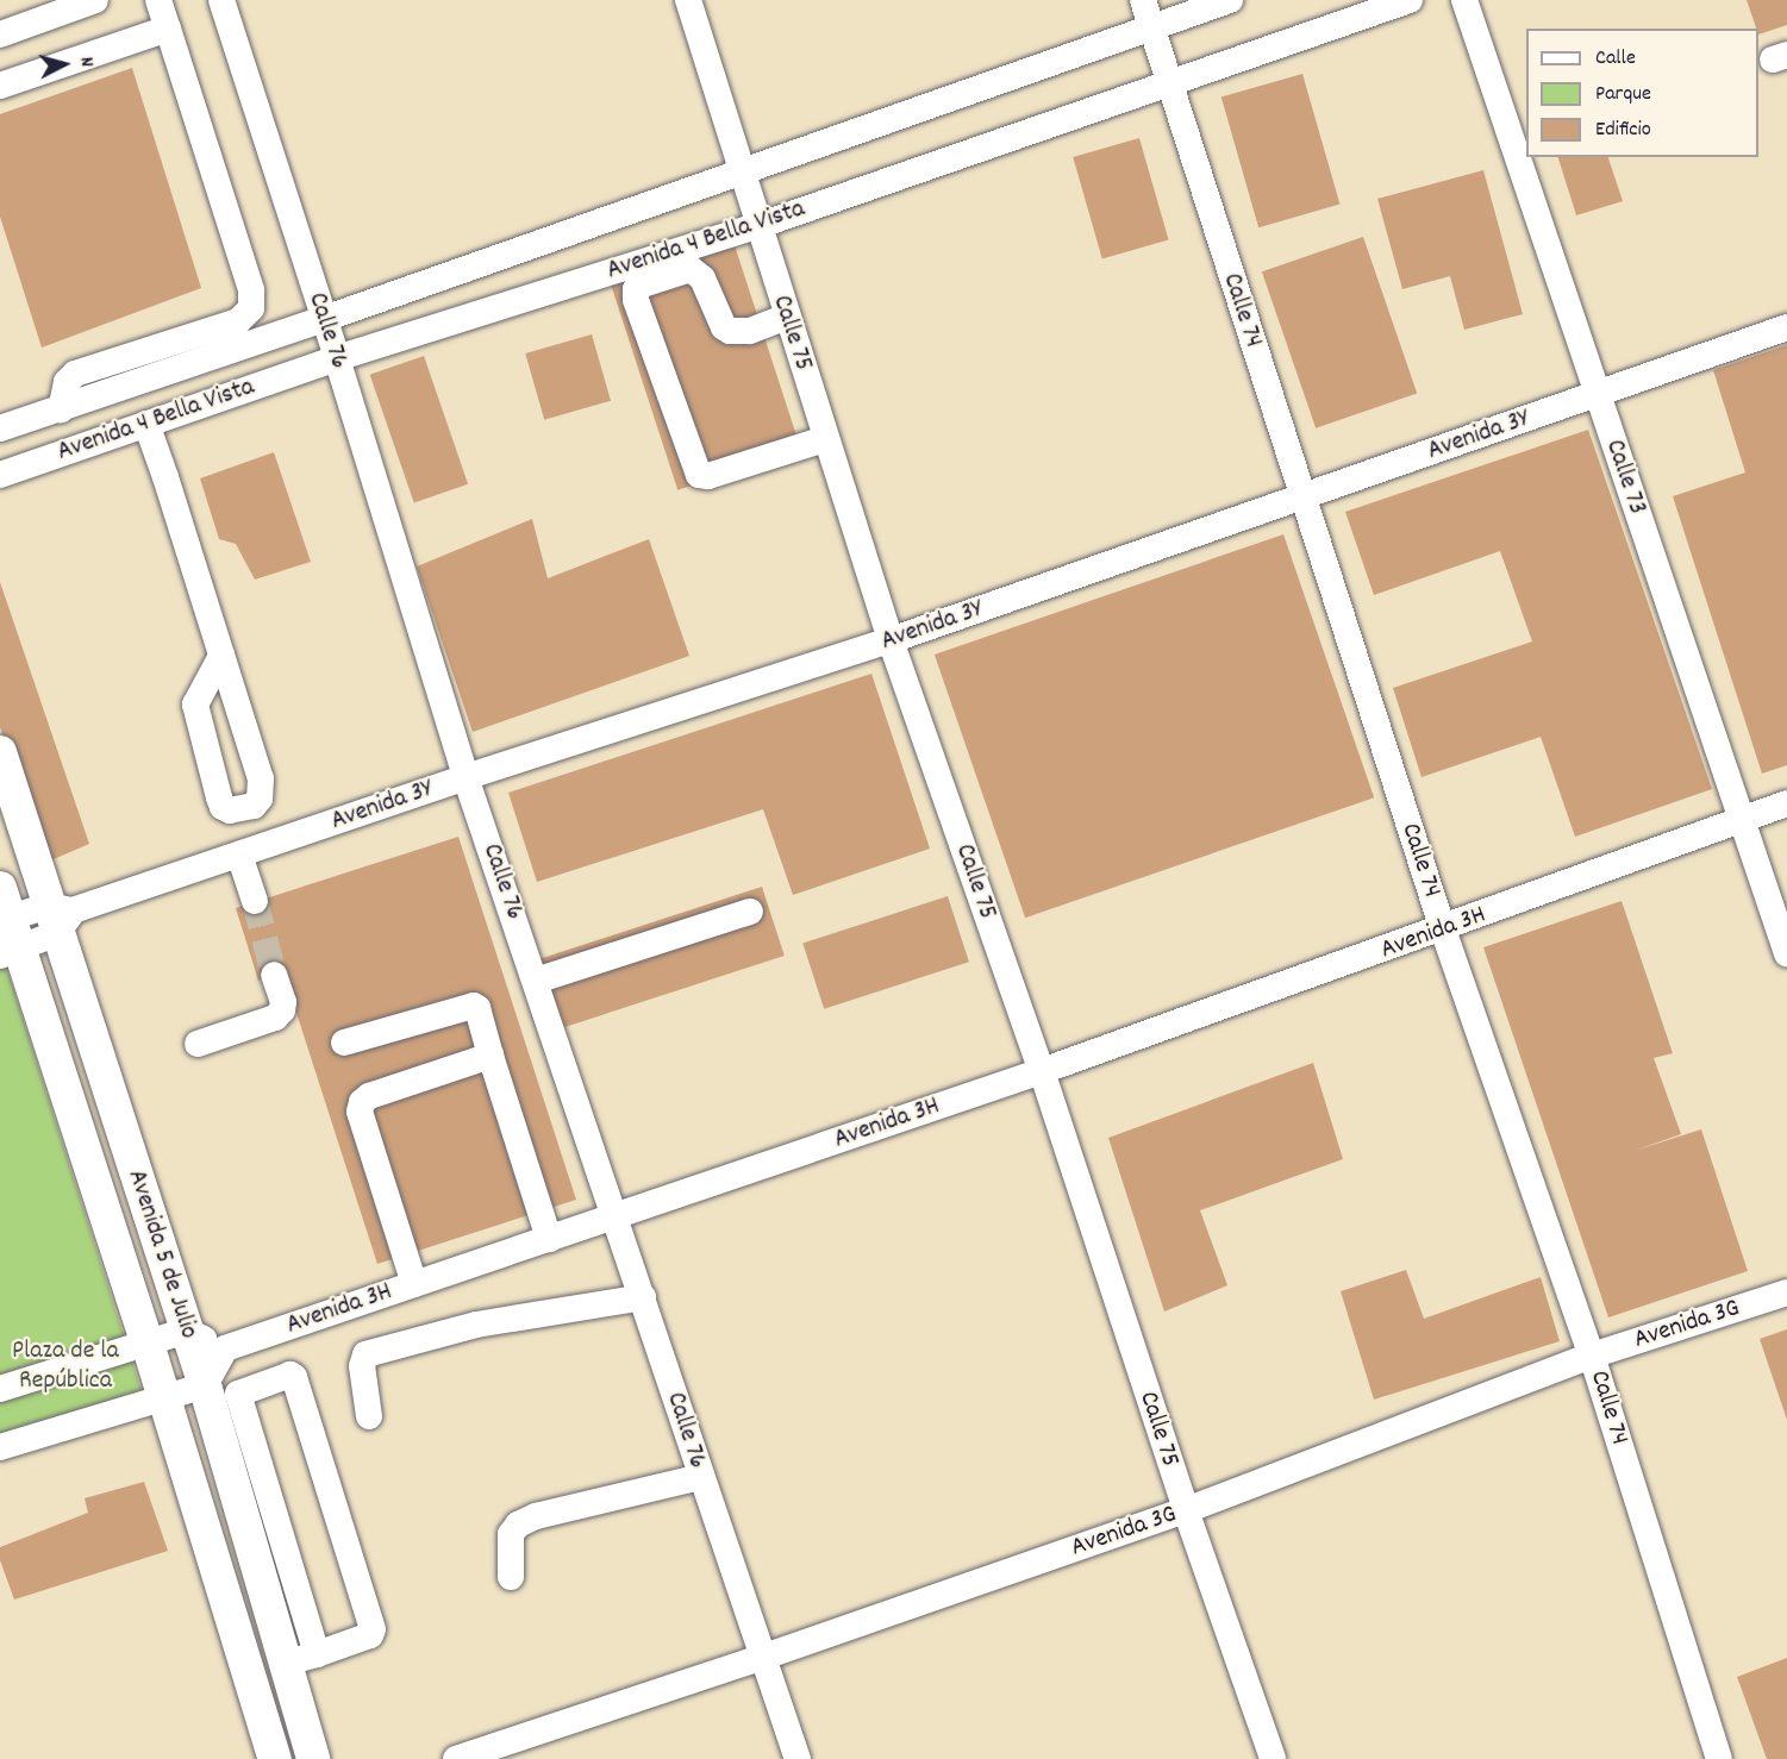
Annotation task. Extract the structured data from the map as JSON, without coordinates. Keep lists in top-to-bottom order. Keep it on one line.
{"streets":{"main road":["Avenida 5 de Julio"],"street":["Avenida 4 Bella Vista","Calle 74","Calle 76","Calle 75","Avenida 3Y","Calle 73","Avenida 3H","Avenida 3G"]},"crossings":[["Avenida 4 Bella Vista","Calle 74"],["Avenida 4 Bella Vista","Calle 76"],["Avenida 4 Bella Vista","Calle 75"],["Calle 74","Avenida 3Y"],["Calle 74","Avenida 3H"],["Calle 74","Avenida 3G"],["Calle 76","Avenida 3Y"],["Calle 76","Avenida 3H"],["Calle 76","Avenida 3G"],["Calle 75","Avenida 3Y"],["Calle 75","Avenida 3H"],["Calle 75","Avenida 3G"],["Avenida 3Y","Calle 73"],["Avenida 3Y","Avenida 5 de Julio"],["Calle 73","Avenida 3H"]],"parks":["Plaza de la República"],"legend":["Calle","Parque","Edificio"],"north":"right"}
